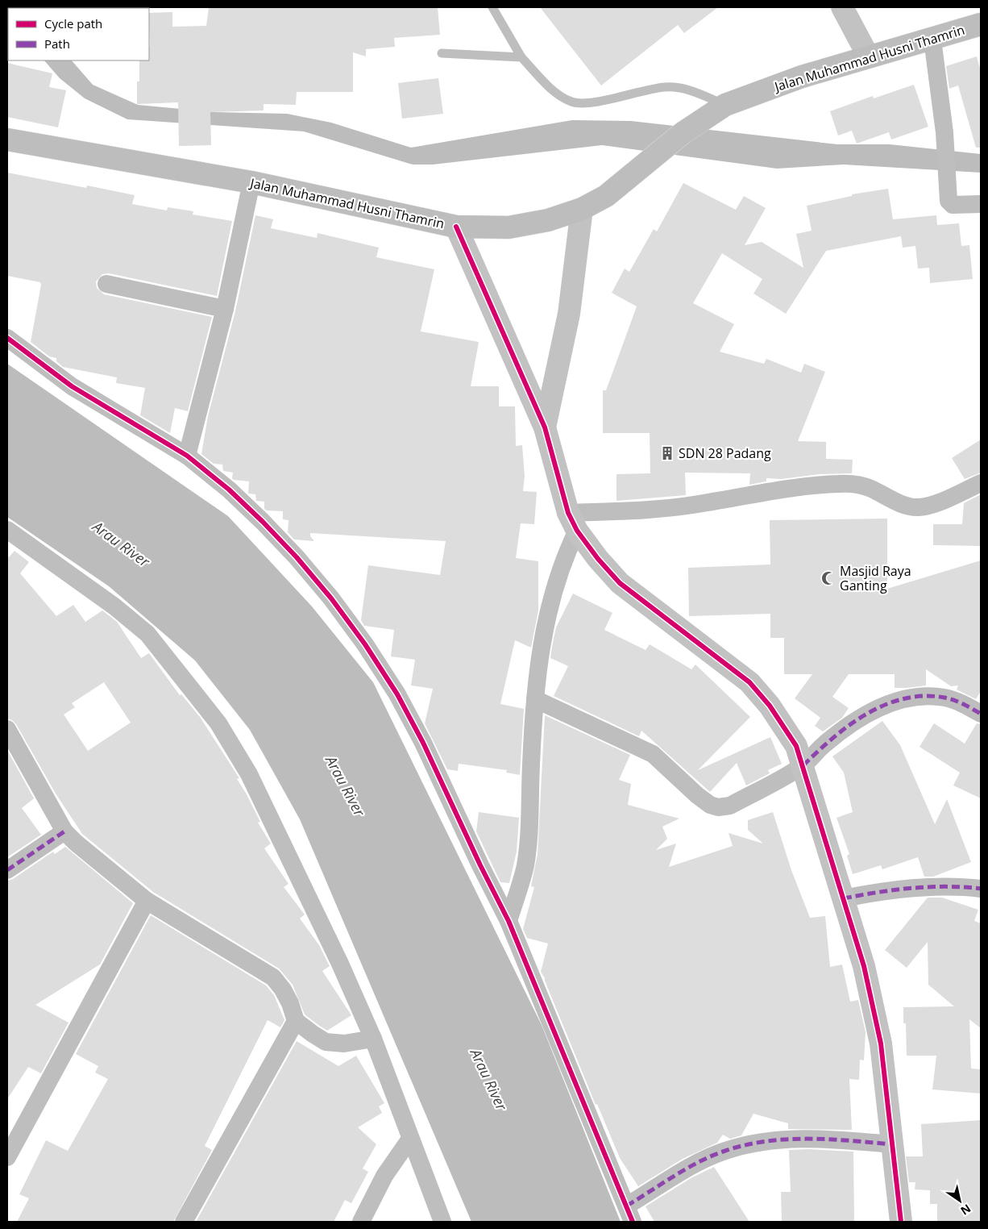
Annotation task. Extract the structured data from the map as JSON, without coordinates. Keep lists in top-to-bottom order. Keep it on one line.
{"streets":{"main road":["Jalan Muhammad Husni Thamrin"]},"water":["Arau River"],"places":{"building":["SDN 28 Padang"],"mosque":["Masjid Raya Ganting"]},"legend":["Cycle path","Path"],"north":"bottom right"}
